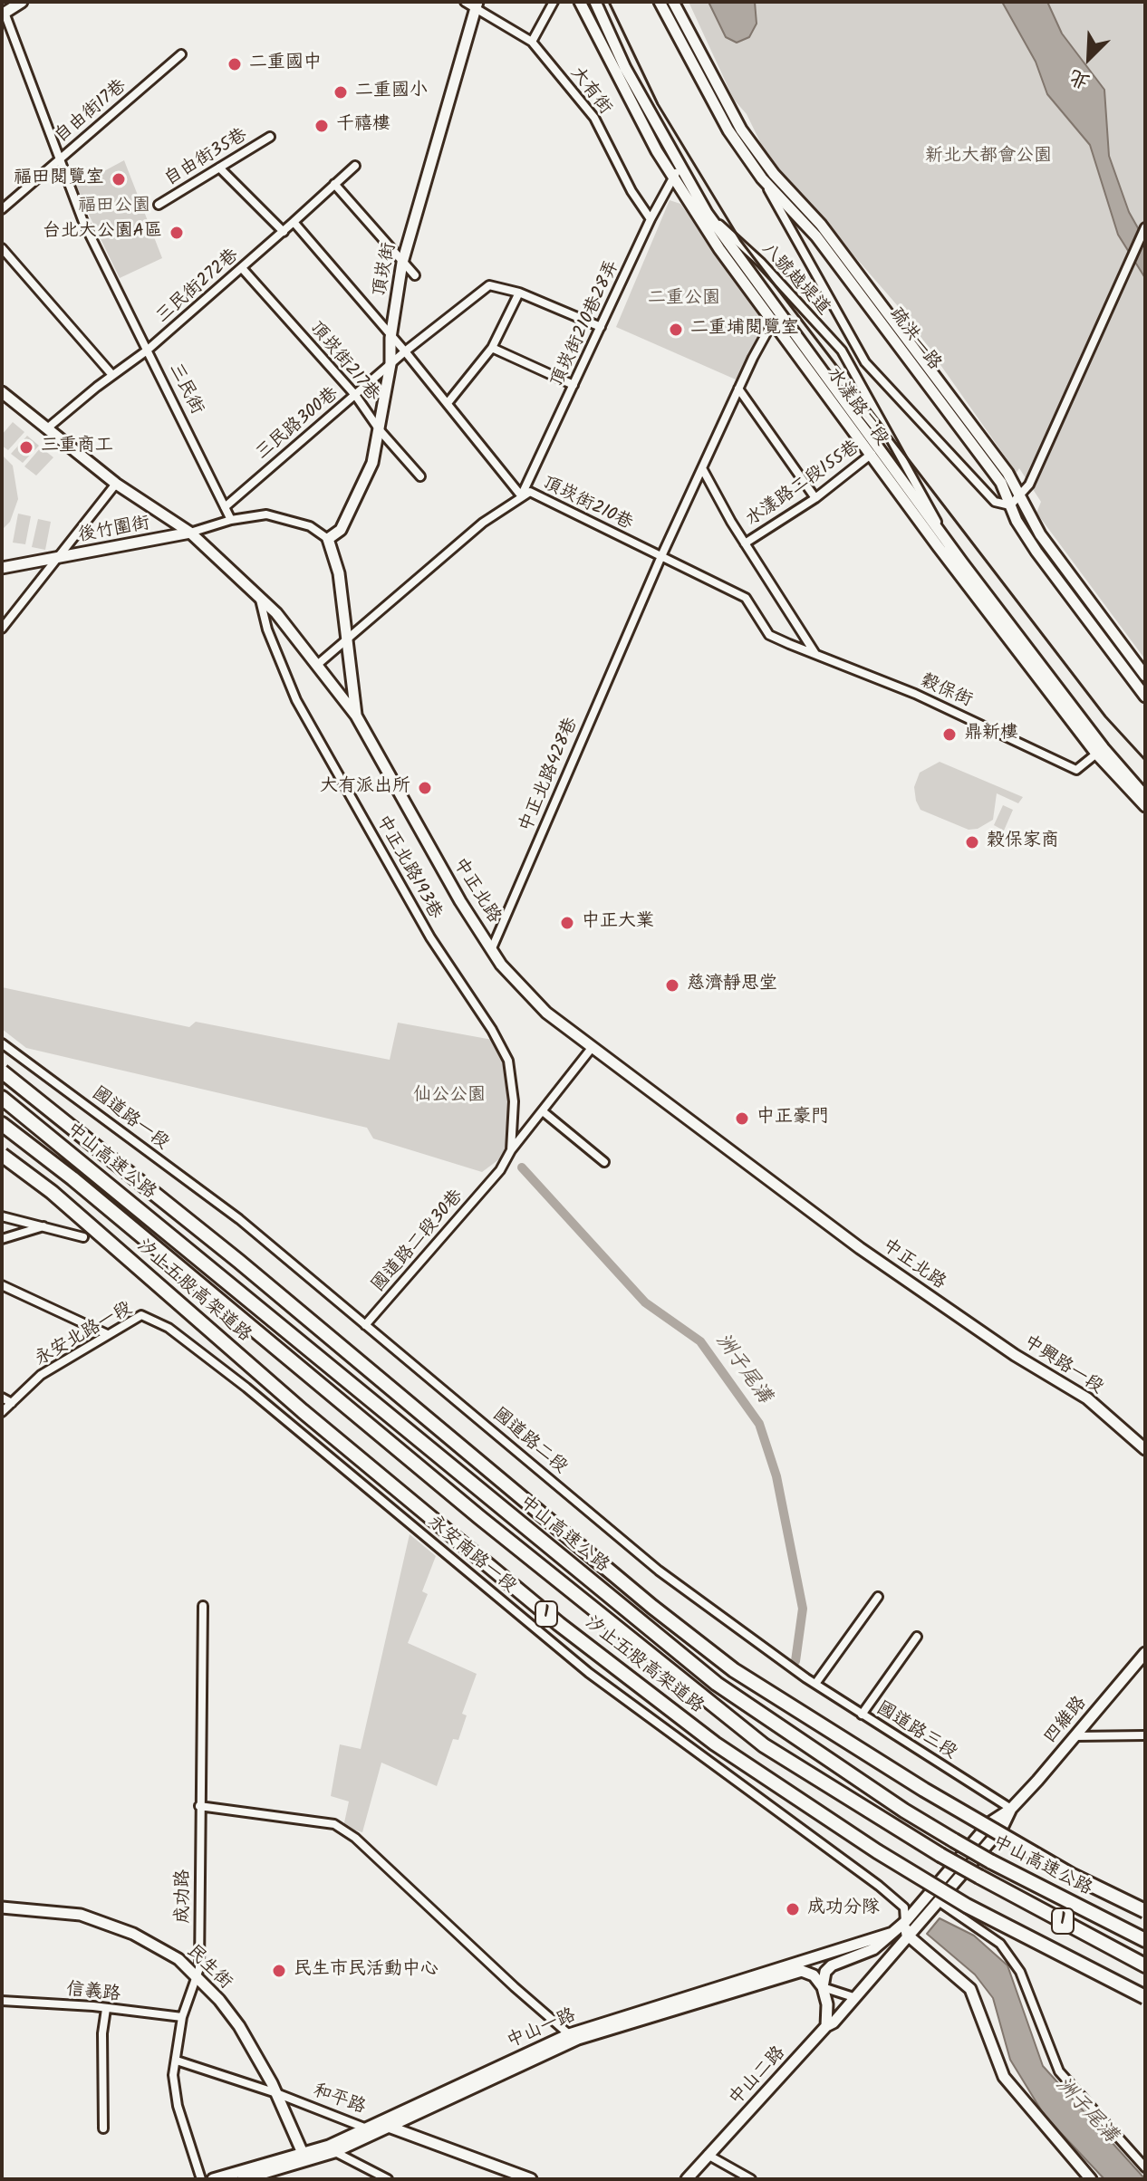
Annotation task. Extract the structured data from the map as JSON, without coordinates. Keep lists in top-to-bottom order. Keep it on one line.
{"streets":{"highway":["中山高速公路","汐止五股高架道路","1"],"street":["大有街","自由街17巷","自由街35巷","頂崁街","八號越堤道","三民街272巷","頂崁街210巷28弄","疏洪一路","頂崁街217巷","三民街","水漾路二段","三民路300巷","水漾路二段155巷","頂崁街210巷","後竹圍街","穀保街","中正北路428巷","中正北路193巷","中正北路","國道路一段","國道路二段30巷","永安北路一段","中興路一段","國道路二段","永安南路一段","四維路","國道路三段","成功路","民生街","信義路","中山一路","中山二路","和平路"]},"crossings":[["大有街","頂崁街"],["大有街","頂崁街210巷28弄"],["自由街17巷","三民街"],["頂崁街","頂崁街217巷"],["頂崁街","三民路300巷"],["頂崁街","頂崁街210巷"],["八號越堤道","疏洪一路"],["八號越堤道","水漾路二段"],["三民街272巷","頂崁街217巷"],["三民街272巷","三民街"],["三民街272巷","頂崁街210巷"],["三民街272巷","中正北路"],["頂崁街210巷28弄","水漾路二段"],["頂崁街210巷28弄","頂崁街210巷"],["頂崁街217巷","三民路300巷"],["三民街","三民路300巷"],["三民街","後竹圍街"],["水漾路二段","水漾路二段155巷"],["水漾路二段","穀保街"],["水漾路二段","中正北路428巷"],["三民路300巷","頂崁街210巷"],["頂崁街210巷","穀保街"],["頂崁街210巷","中正北路428巷"],["後竹圍街","中正北路"],["中正北路428巷","中正北路"],["中正北路193巷","中正北路"],["中正北路193巷","國道路二段30巷"],["中正北路","國道路二段30巷"],["中正北路","中興路一段"],["國道路一段","國道路二段"],["國道路二段30巷","國道路二段"],["永安北路一段","永安南路一段"],["國道路二段","國道路三段"],["永安南路一段","四維路"],["永安南路一段","中山一路"],["四維路","國道路三段"],["四維路","中山一路"],["四維路","中山二路"],["成功路","民生街"],["成功路","信義路"],["成功路","和平路"],["民生街","中山一路"],["民生街","和平路"],["中山一路","和平路"]],"water":["洲子尾溝"],"parks":["新北大都會公園","福田公園","二重公園","仙公公園"],"places":["二重國中","二重國小","千禧樓","福田閱覽室","台北大公園A區","二重埔閱覽室","三重商工","鼎新樓","大有派出所","穀保家商","中正大業","慈濟靜思堂","中正豪門","成功分隊","民生市民活動中心"],"north":"bottom left"}
